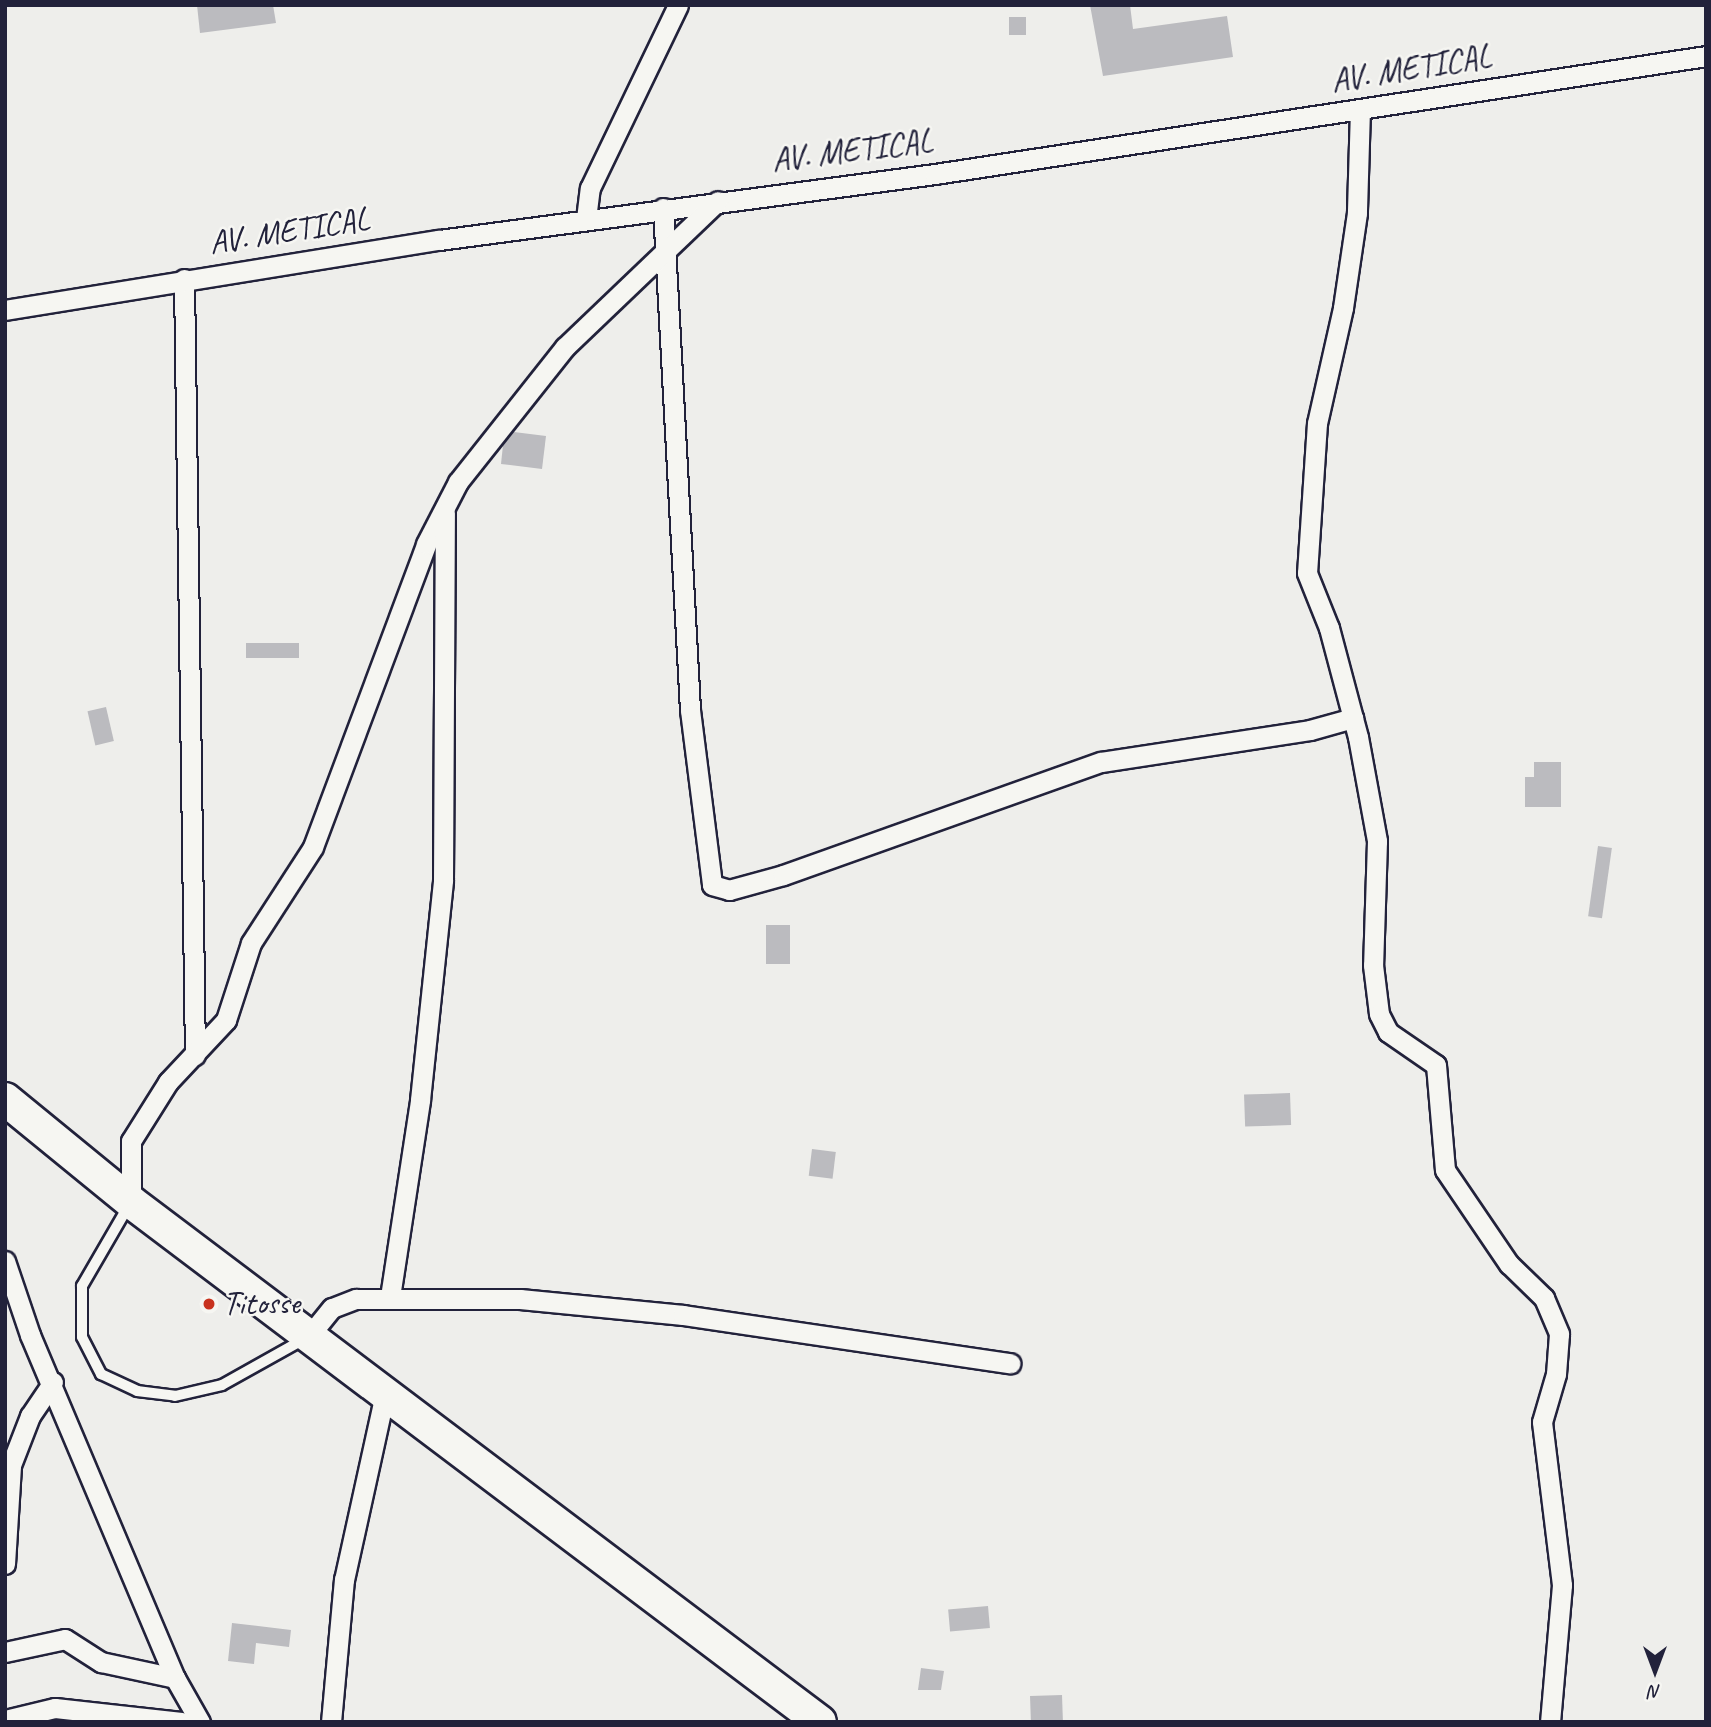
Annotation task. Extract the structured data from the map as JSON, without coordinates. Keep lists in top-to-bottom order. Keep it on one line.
{"streets":{"street":["AV. METICAL"]},"places":["Titosse"],"north":"bottom"}
